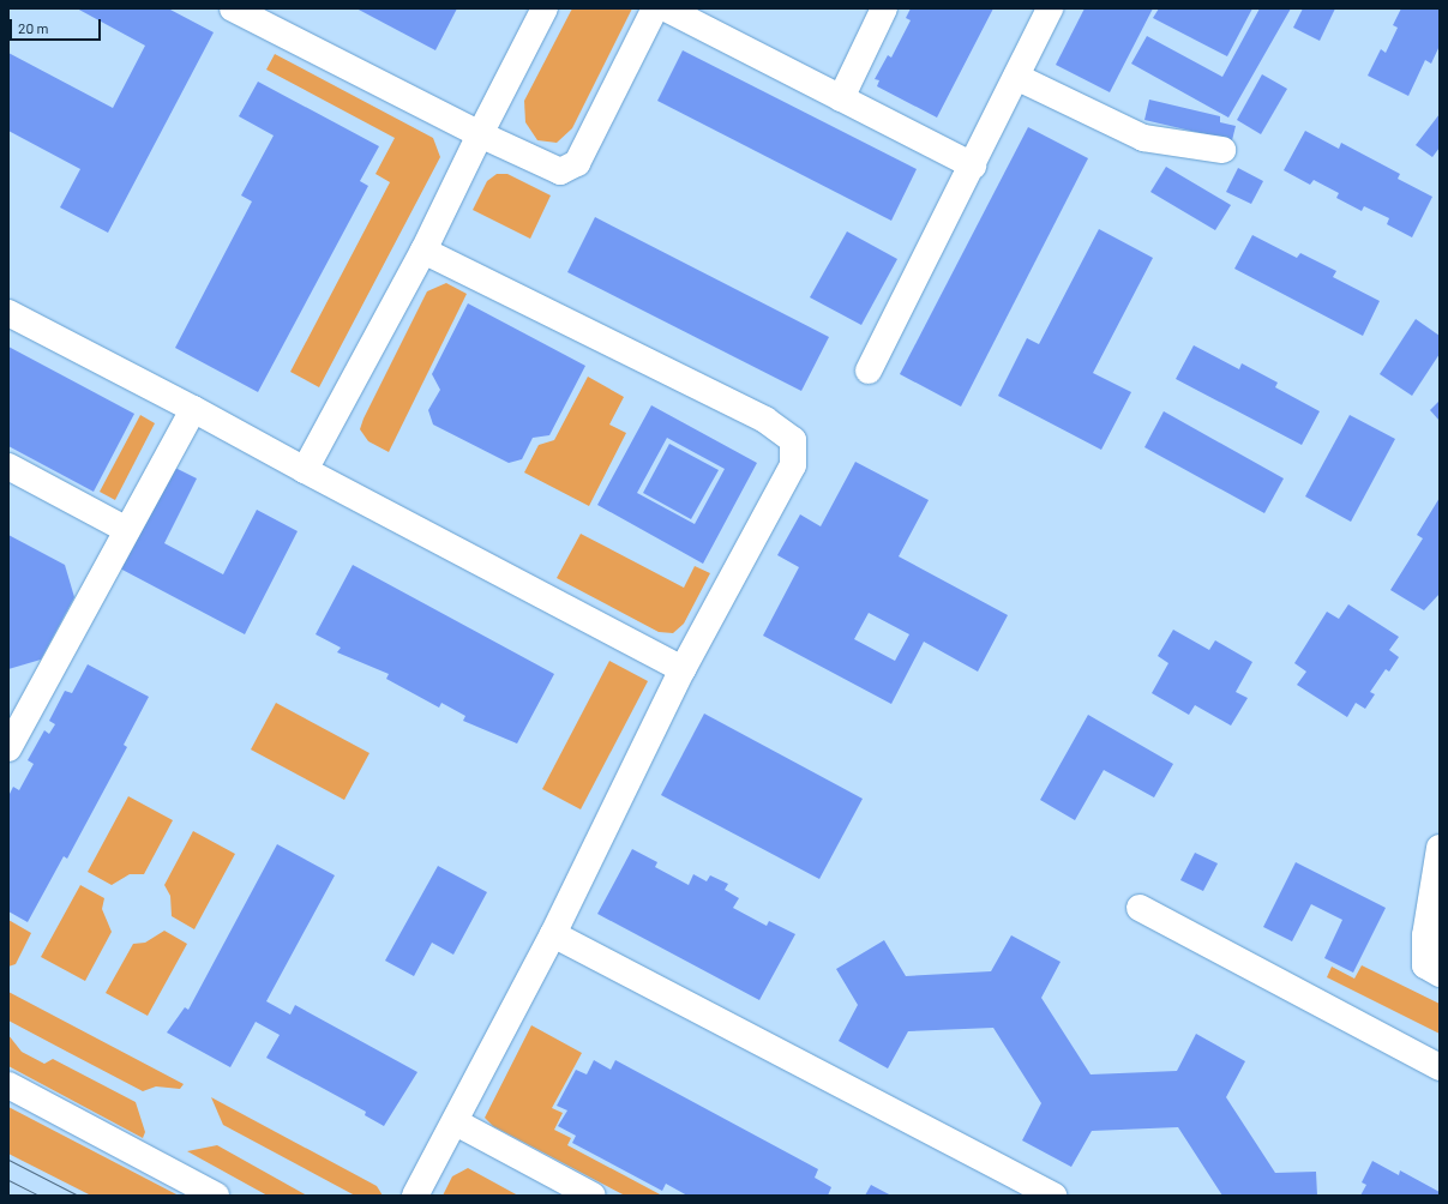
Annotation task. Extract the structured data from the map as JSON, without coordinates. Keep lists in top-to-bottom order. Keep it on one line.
{"scale_bar":"20 m"}
